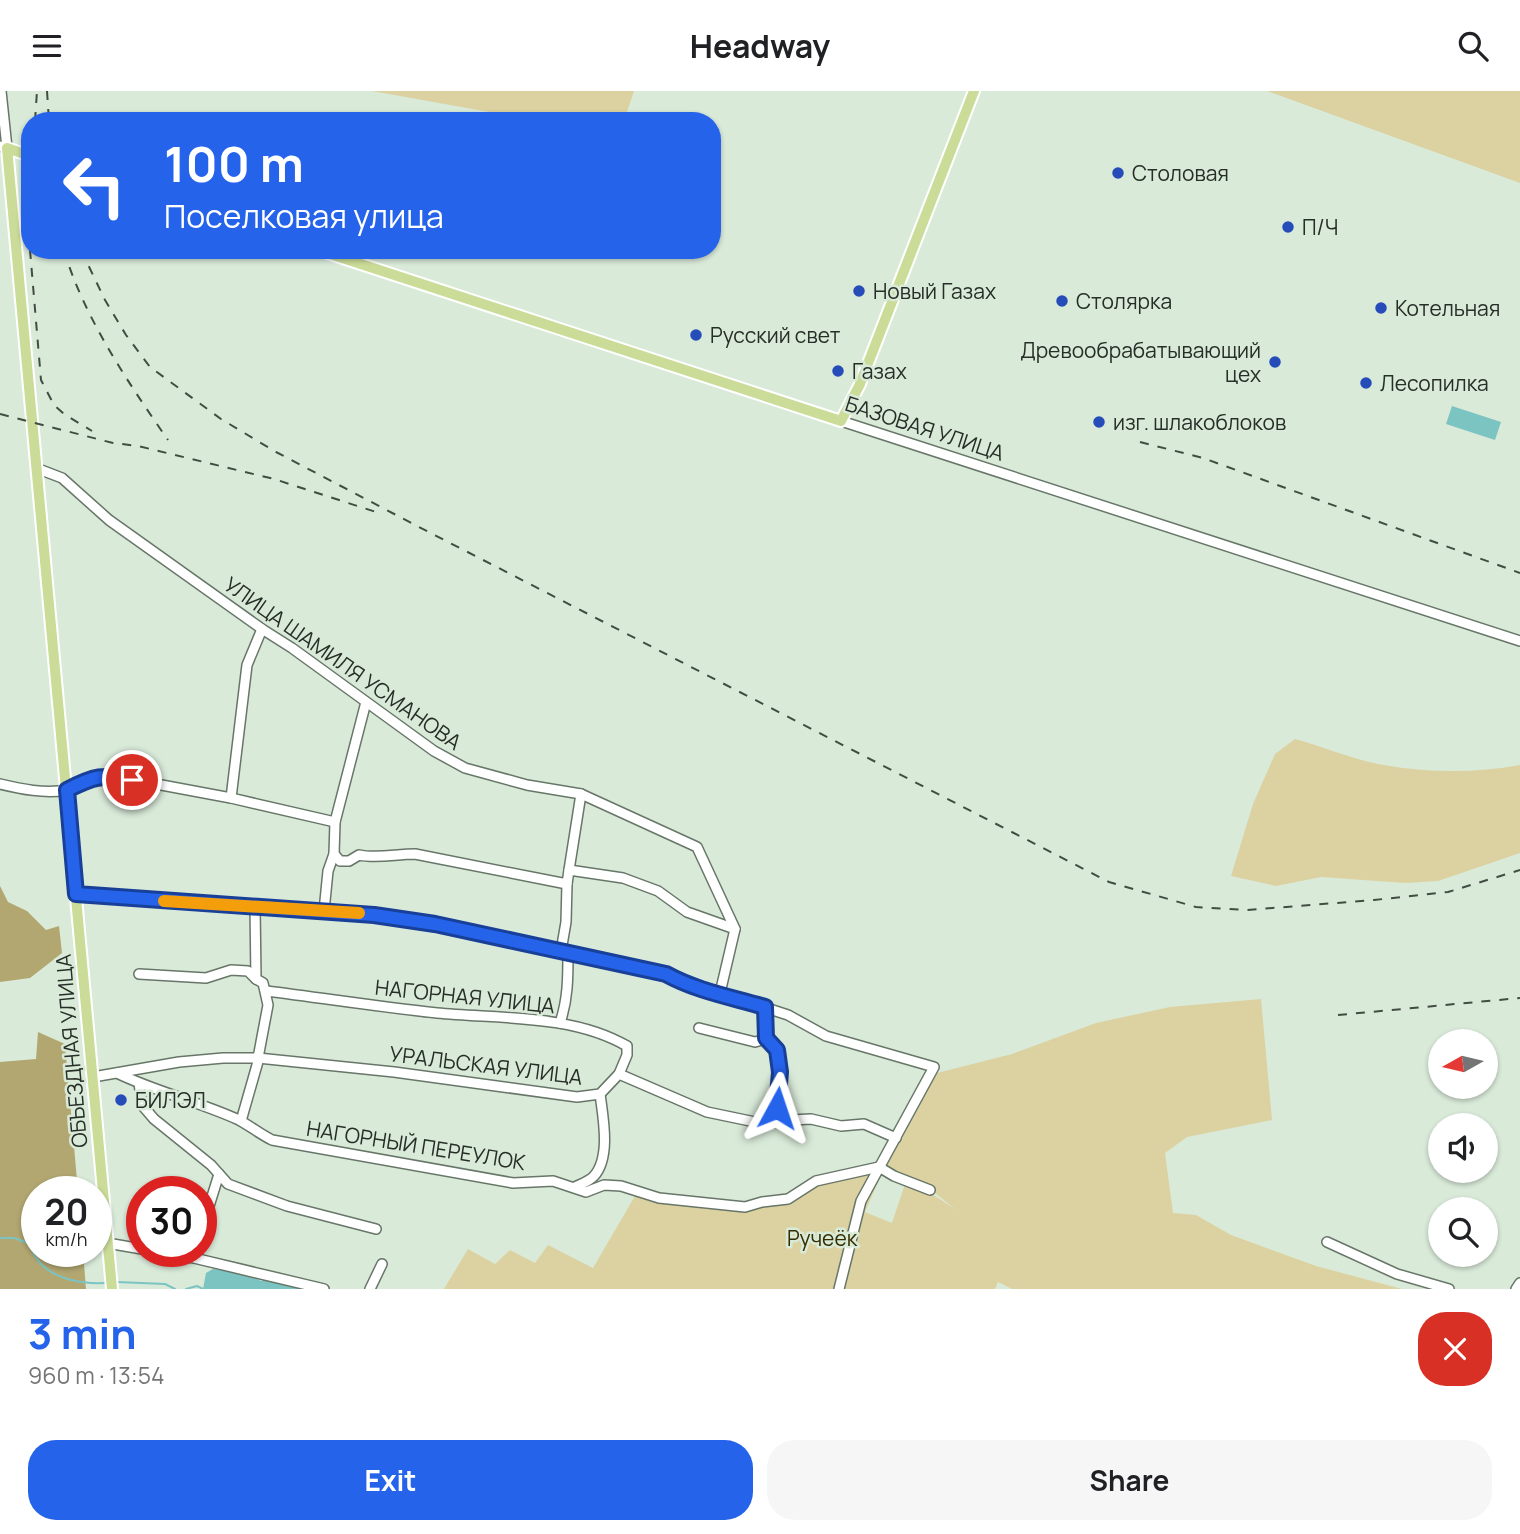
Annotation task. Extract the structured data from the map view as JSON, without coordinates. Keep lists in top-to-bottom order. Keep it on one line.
{"streets":{"main road":["БАЗОВАЯ УЛИЦА","ОБЪЕЗДНАЯ УЛИЦА"],"street":["УЛИЦА ШАМИЛЯ УСМАНОВА","НАГОРНАЯ УЛИЦА","УРАЛЬСКАЯ УЛИЦА","НАГОРНЫЙ ПЕРЕУЛОК"]},"crossings":[["УЛИЦА ШАМИЛЯ УСМАНОВА","ОБЪЕЗДНАЯ УЛИЦА"],["НАГОРНАЯ УЛИЦА","УРАЛЬСКАЯ УЛИЦА"],["ОБЪЕЗДНАЯ УЛИЦА","УРАЛЬСКАЯ УЛИЦА"],["УРАЛЬСКАЯ УЛИЦА","НАГОРНЫЙ ПЕРЕУЛОК"]],"parks":["Ручеёк"],"places":["Столовая","П/Ч","Новый Газах","Столярка","Котельная","Русский свет","Древообрабатывающий цех","Газах","Лесопилка","изг. шлакоблоков","БИЛЭЛ"],"north":"left","page":{"header":"Headway","turn":["100 m","Поселковая улица"],"speed":"20 km/h","limit":"30","heading":["3 min","960 m · 13:54"],"buttons":["Exit","Share"]}}
